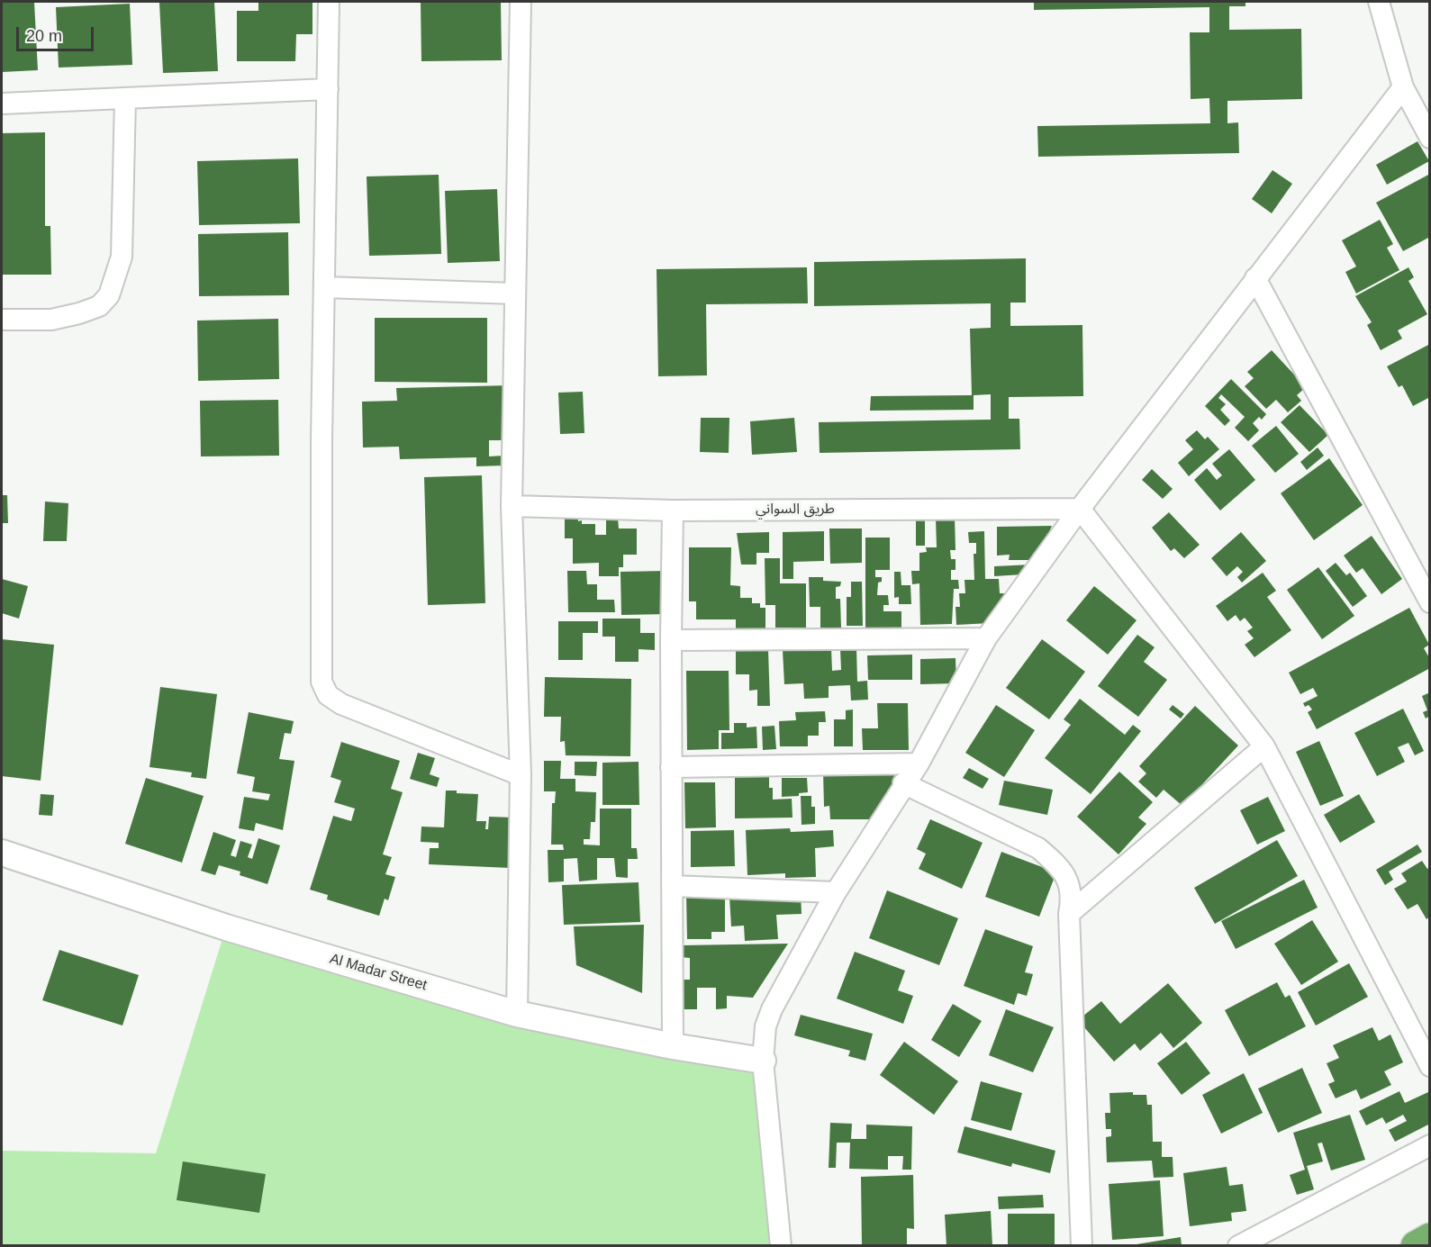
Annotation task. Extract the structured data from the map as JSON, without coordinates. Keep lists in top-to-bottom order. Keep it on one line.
{"streets":{"street":["طريق السواني","Al Madar Street"]},"scale_bar":"20 m"}
